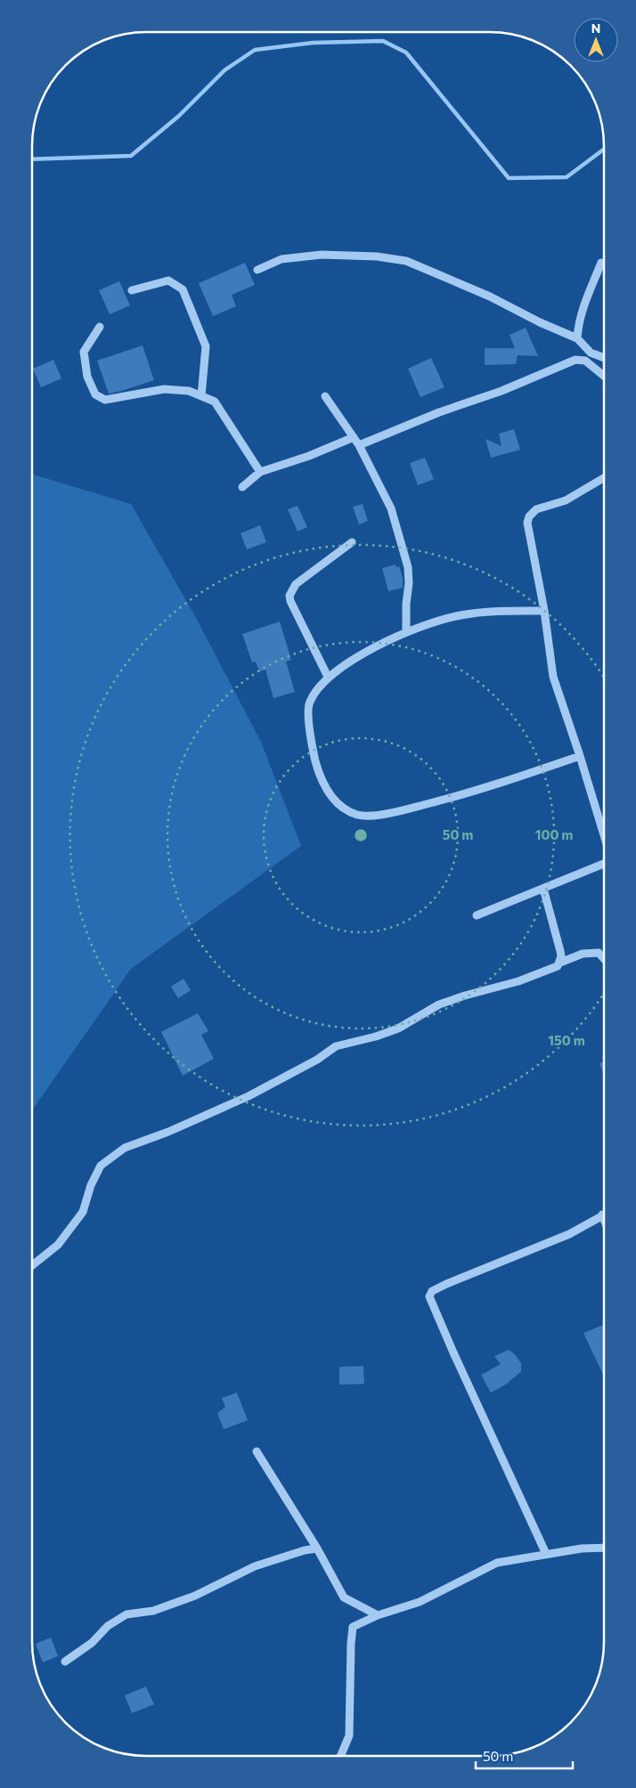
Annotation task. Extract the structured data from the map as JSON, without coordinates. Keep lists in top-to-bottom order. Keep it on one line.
{"scale_bar":"50 m","north":"top","rings":["50 m","100 m","150 m"]}
